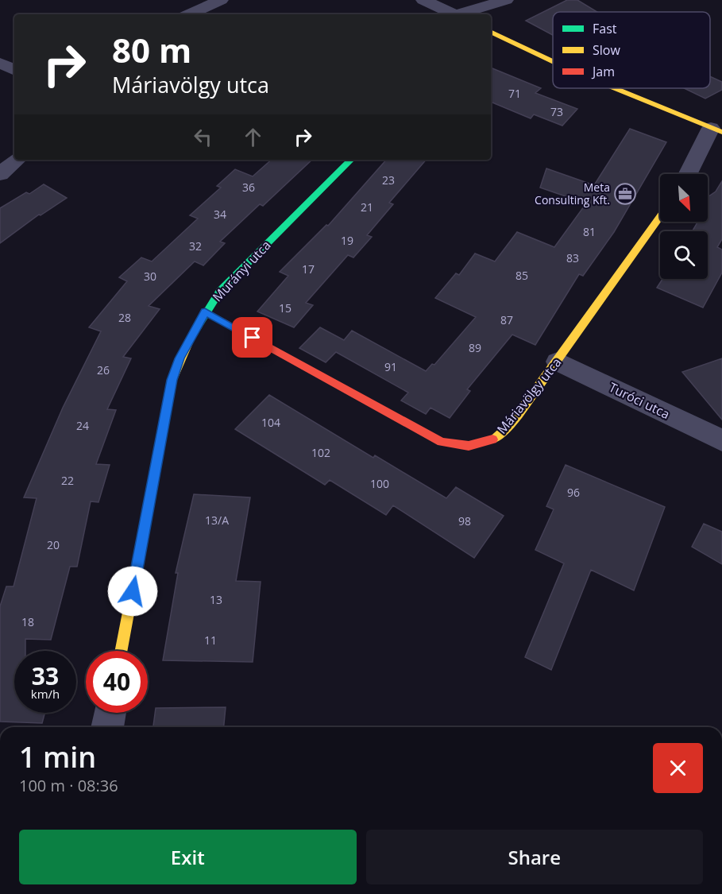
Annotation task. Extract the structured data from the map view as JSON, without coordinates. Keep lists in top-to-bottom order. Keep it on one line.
{"streets":{"street":["Murányi utca","Máriavölgy utca","Turóci utca"]},"crossings":[["Murányi utca","Máriavölgy utca"],["Máriavölgy utca","Turóci utca"]],"places":{"office":["Meta Consulting Kft."]},"house_numbers":["71","73","23","36","21","34","81","19","32","83","17","85","30","15","28","87","89","91","26","104","24","102","22","100","96","13/A","98","20","13","18","11"],"legend":["Fast","Slow","Jam"],"north":"bottom right","page":{"turn":["80 m","Máriavölgy utca"],"speed":"33 km/h","limit":"40","heading":["1 min","100 m · 08:36"],"buttons":["Exit","Share"]}}
